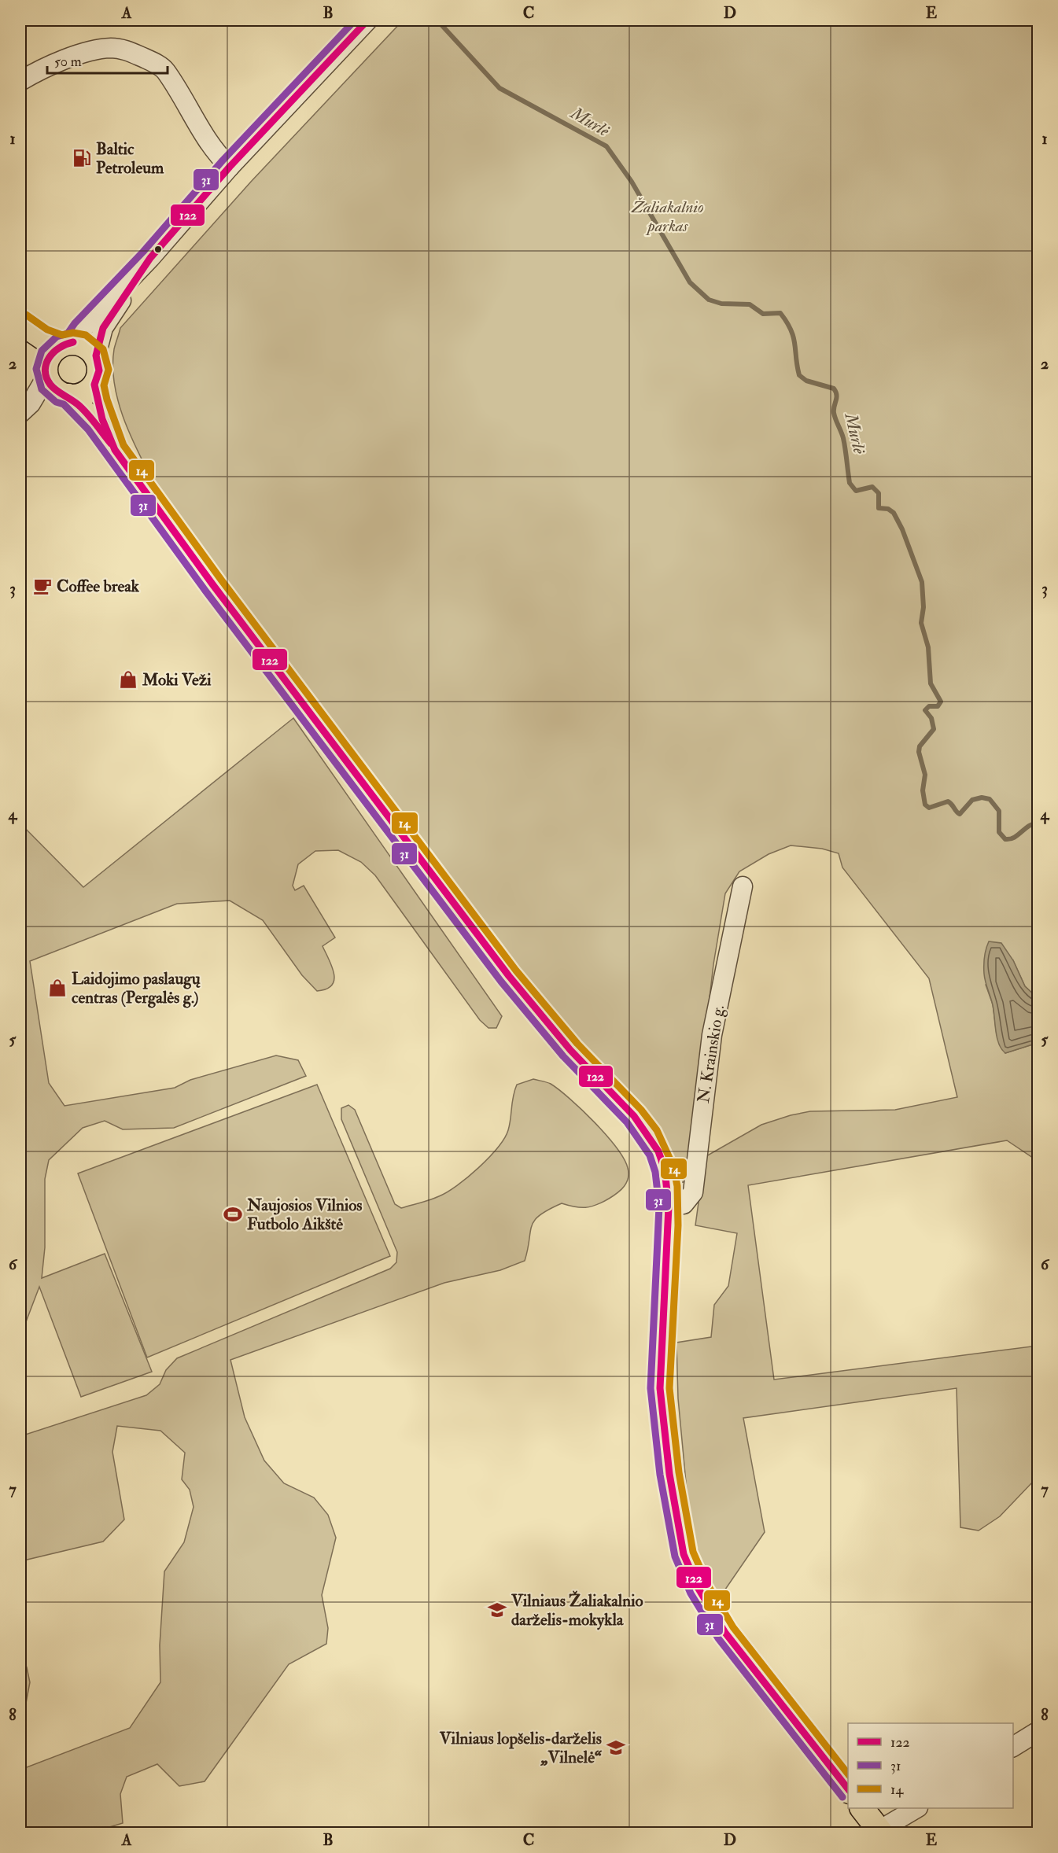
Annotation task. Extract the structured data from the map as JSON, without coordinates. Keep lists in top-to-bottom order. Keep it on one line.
{"streets":{"street":["N. Krainskio g."]},"water":["Murlė"],"parks":["Žaliakalnio parkas"],"places":{"fuel station":["Baltic Petroleum"],"cafe":["Coffee break"],"shop":["Moki Veži","Laidojimo paslaugų centras (Pergalės g.)"],"sports":["Naujosios Vilnios Futbolo Aikštė"],"school or university":["Vilniaus Žaliakalnio darželis-mokykla","Vilniaus lopšelis-darželis „Vilnelė“"]},"lines":["transit line 122","transit line 31","transit line 14"],"legend":["122","31","14"],"scale_bar":"50 m","grid":{"columns":["A","B","C","D","E"],"rows":["1","2","3","4","5","6","7","8"]}}
